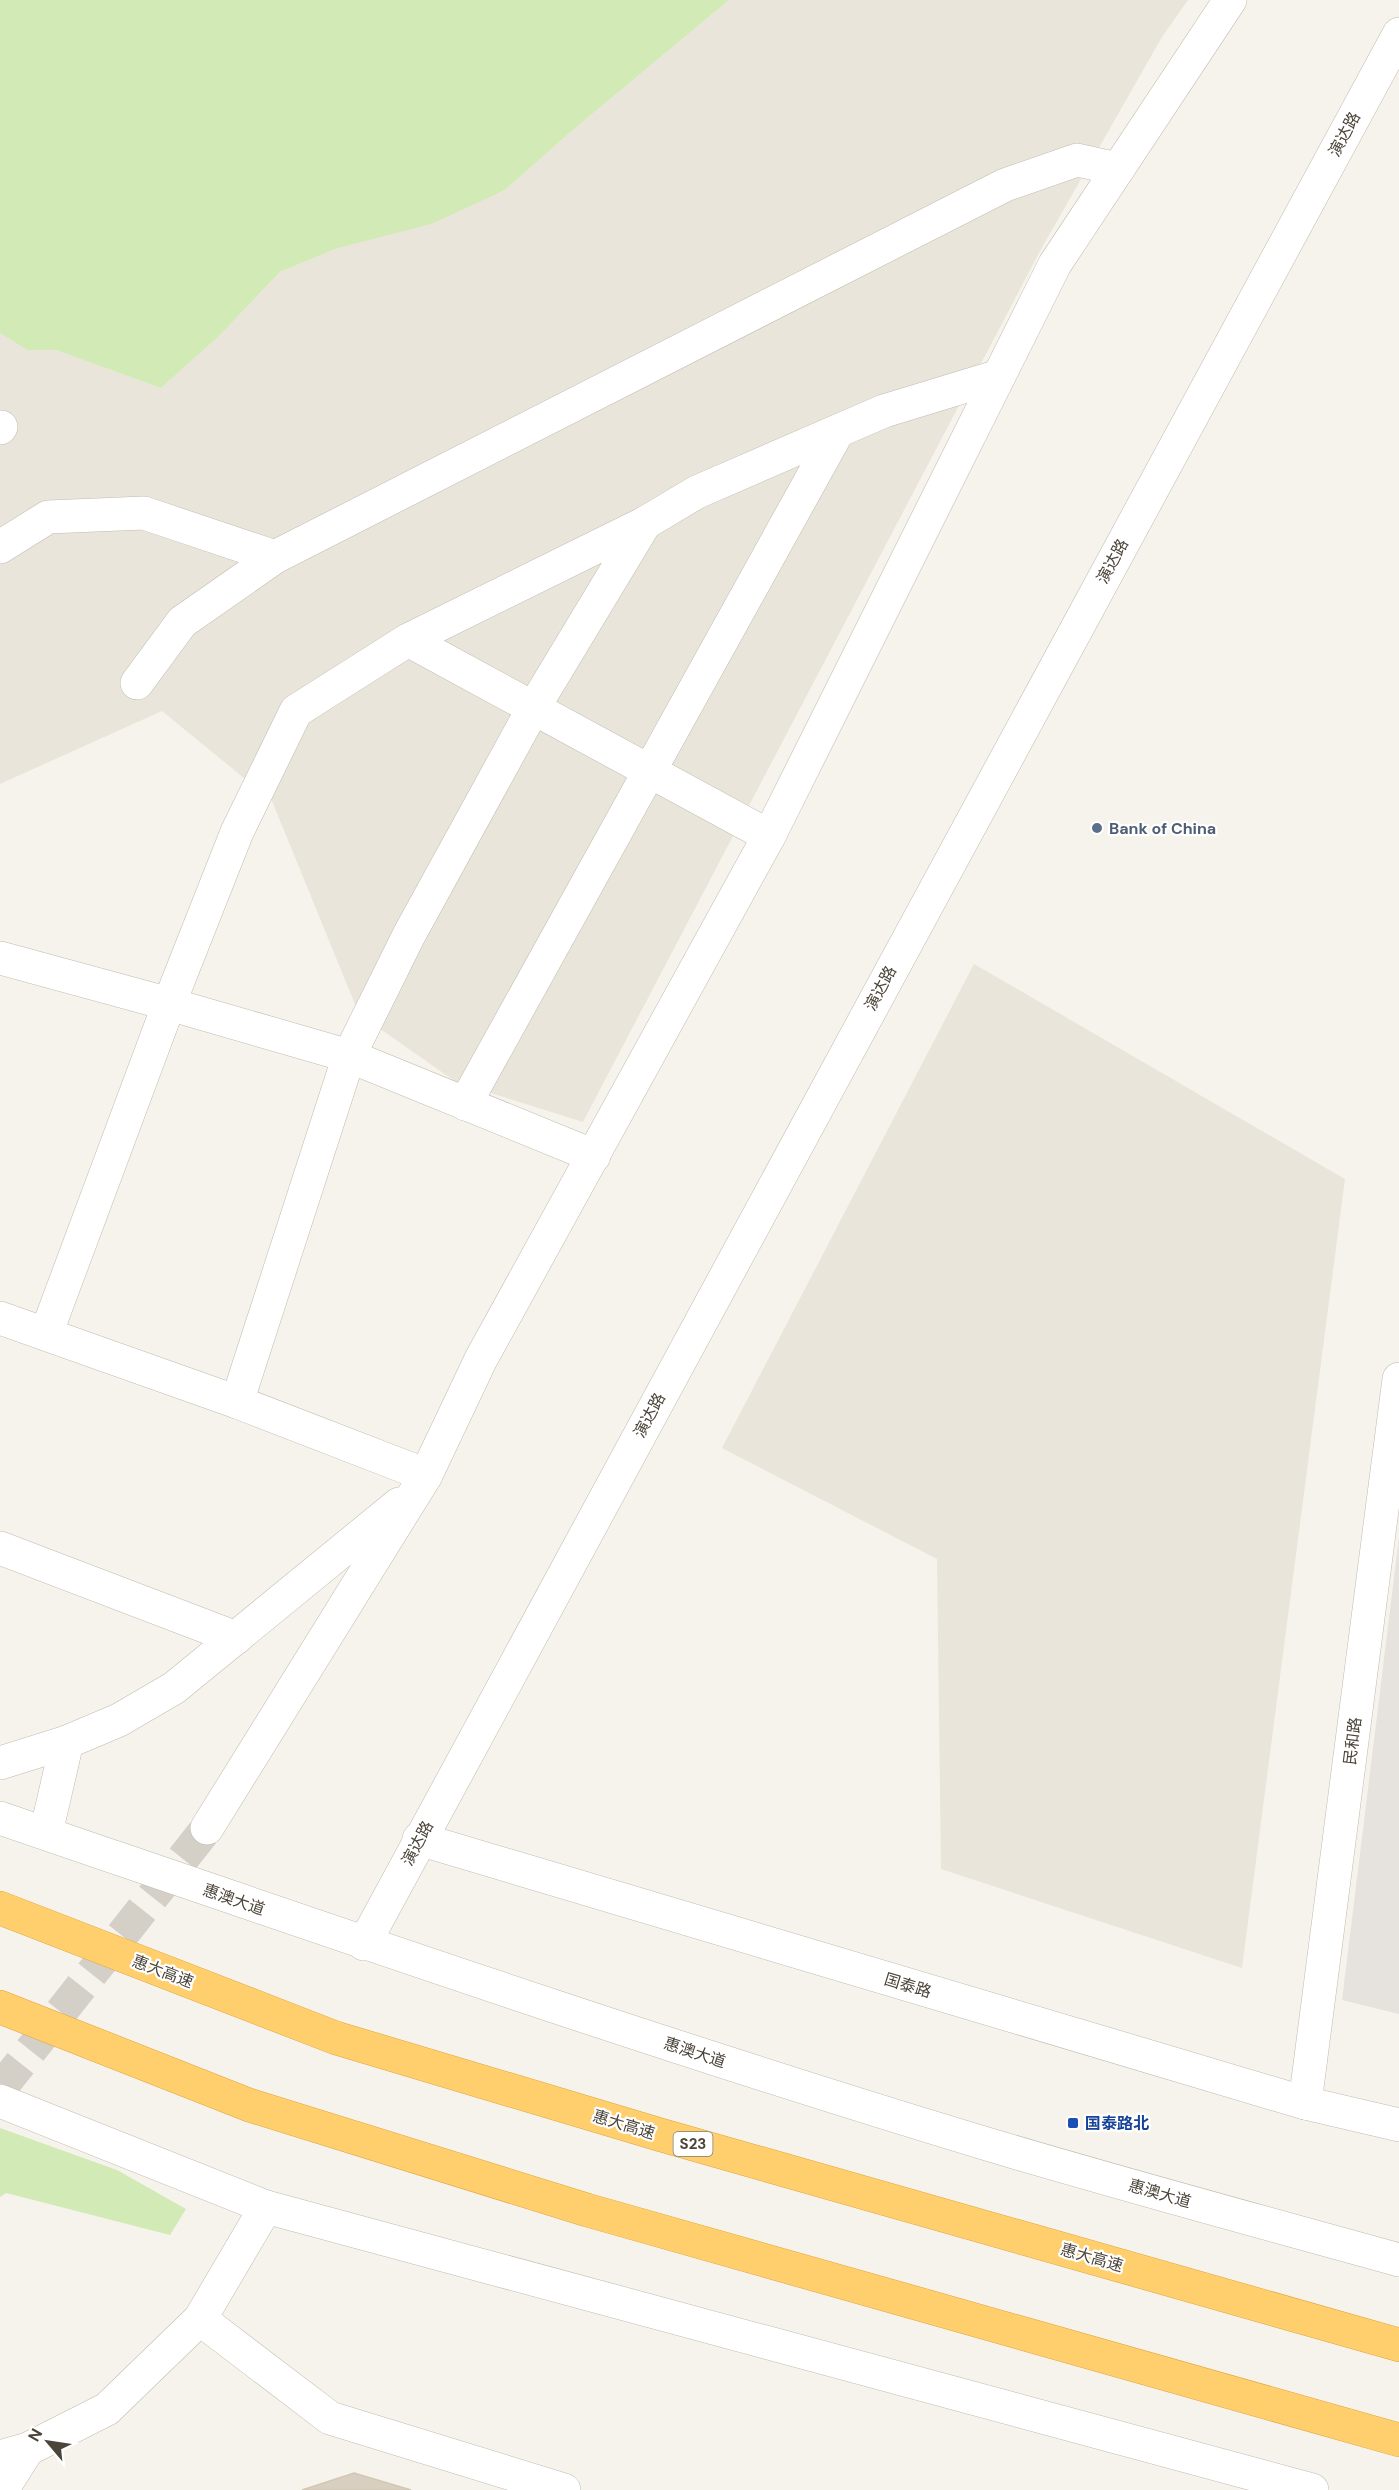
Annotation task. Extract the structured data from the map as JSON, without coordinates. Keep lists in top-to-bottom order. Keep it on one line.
{"streets":{"highway":["惠大高速","S23"],"street":["演达路","民和路","惠澳大道","国泰路"]},"crossings":[["演达路","惠澳大道"],["演达路","国泰路"],["民和路","国泰路"]],"places":{"other":["Bank of China"],"transit":["国泰路北"]},"north":"top left"}
